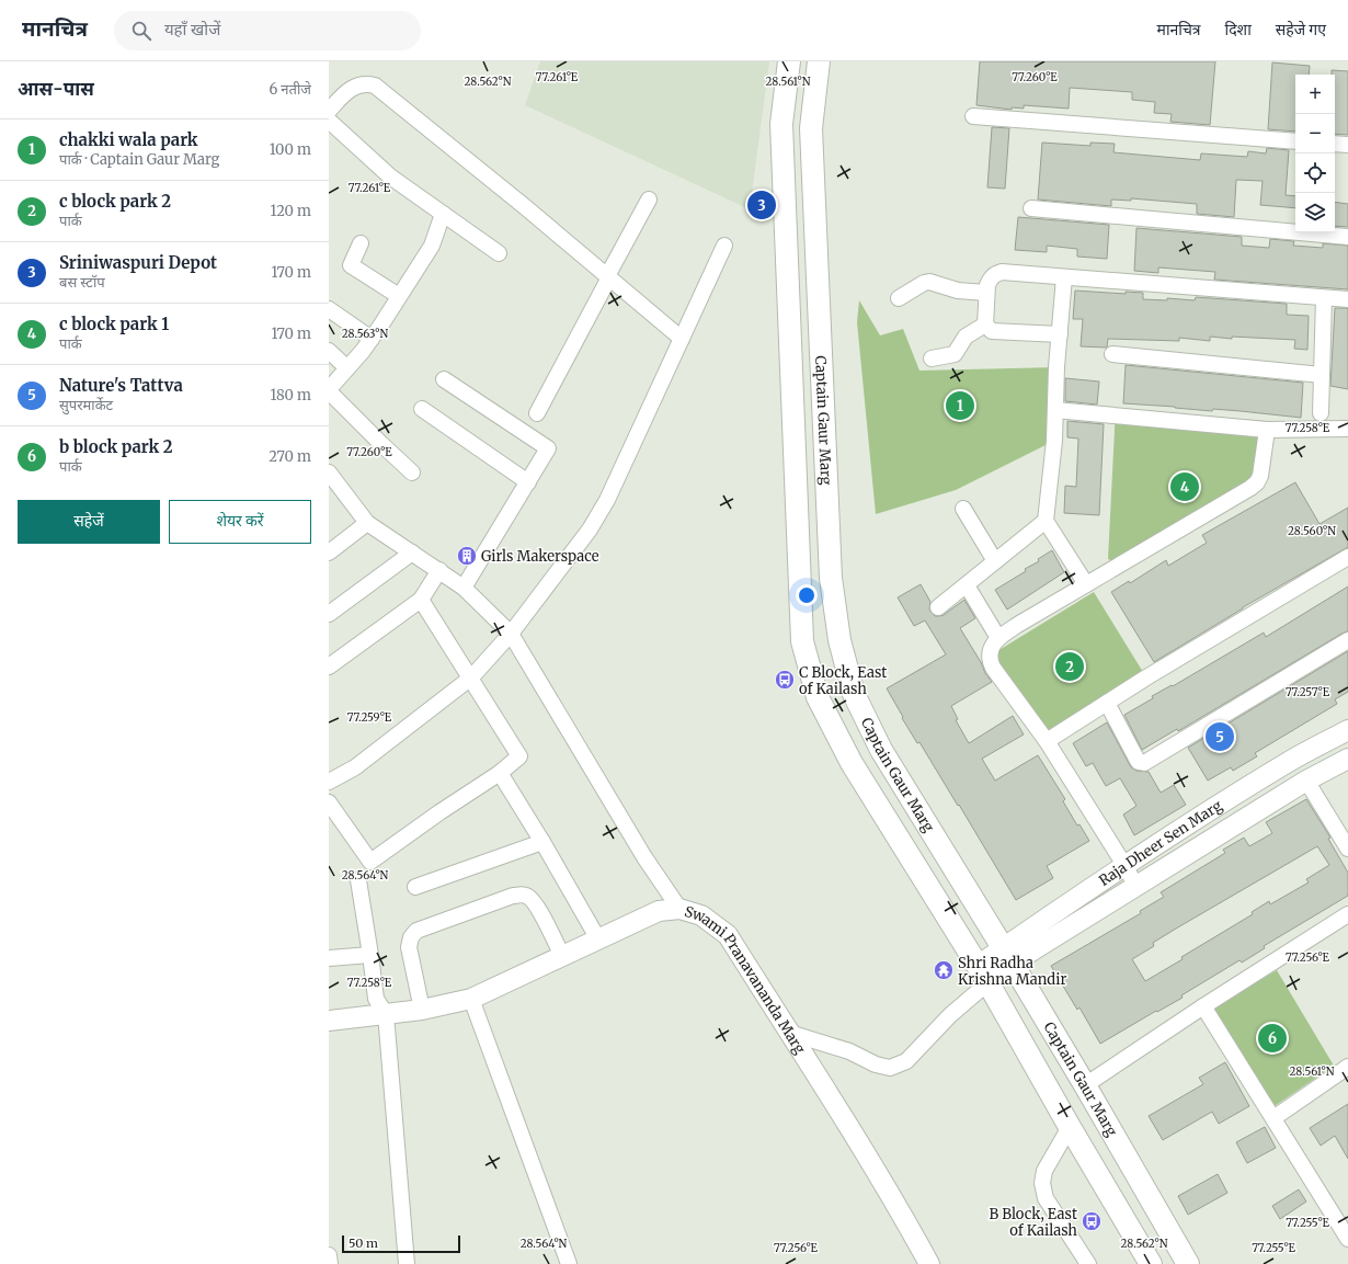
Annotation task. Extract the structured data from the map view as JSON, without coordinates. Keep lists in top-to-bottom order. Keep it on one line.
{"streets":{"main road":["Captain Gaur Marg"],"street":["Raja Dheer Sen Marg","Swami Pranavananda Marg"]},"crossings":[["Captain Gaur Marg","Raja Dheer Sen Marg"]],"places":{"building":["Girls Makerspace"],"bus stop":["C Block, East of Kailash","B Block, East of Kailash"],"temple":["Shri Radha Krishna Mandir"]},"scale_bar":"50 m","page":{"header":"मानचित्र","search":"यहाँ खोजें","nav":["मानचित्र","दिशा","सहेजे गए"],"heading":["आस-पास","6 नतीजे"],"map_buttons":["+","−"],"list":[{"mark":"1","name":"chakki wala park","note":"पार्क · Captain Gaur Marg","value":"100 m"},{"mark":"2","name":"c block park 2","note":"पार्क","value":"120 m"},{"mark":"3","name":"Sriniwaspuri Depot","note":"बस स्टॉप","value":"170 m"},{"mark":"4","name":"c block park 1","note":"पार्क","value":"170 m"},{"mark":"5","name":"Nature's Tattva","note":"सुपरमार्केट","value":"180 m"},{"mark":"6","name":"b block park 2","note":"पार्क","value":"270 m"}],"pins":["3","1","4","2","5","6"],"buttons":["सहेजें","शेयर करें"],"scale":"50 m"},"coordinates":["77.261°E","77.260°E","28.562°N","28.561°N","28.563°N","77.258°E","28.560°N","77.257°E","77.259°E","28.564°N","77.256°E","77.255°E"]}
